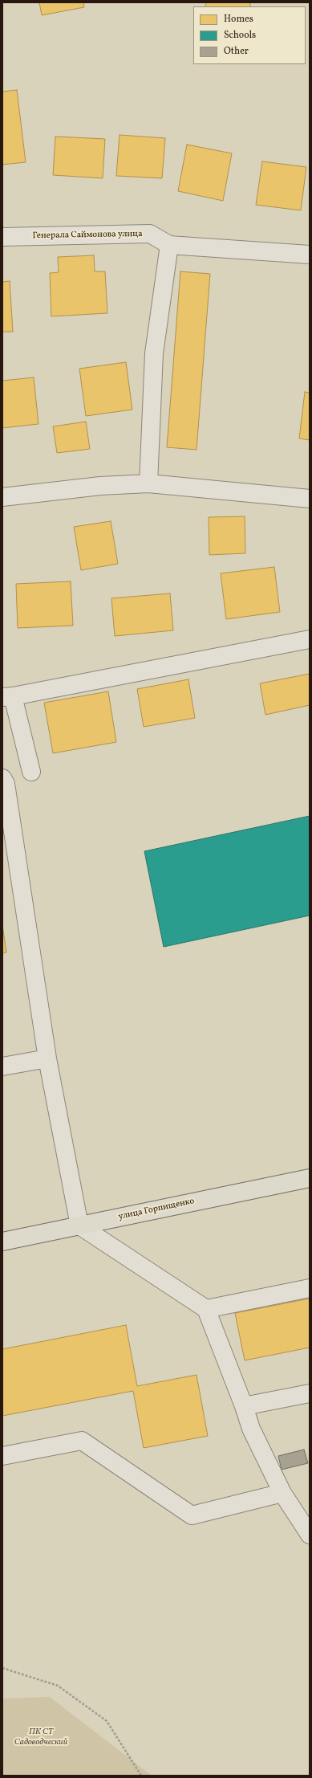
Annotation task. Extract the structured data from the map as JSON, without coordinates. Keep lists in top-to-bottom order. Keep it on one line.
{"streets":{"main road":["улица Горпищенко"],"street":["Генерала Саймонова улица"]},"parks":["ПК СТ Садоводческий"],"legend":["Homes","Schools","Other"]}
